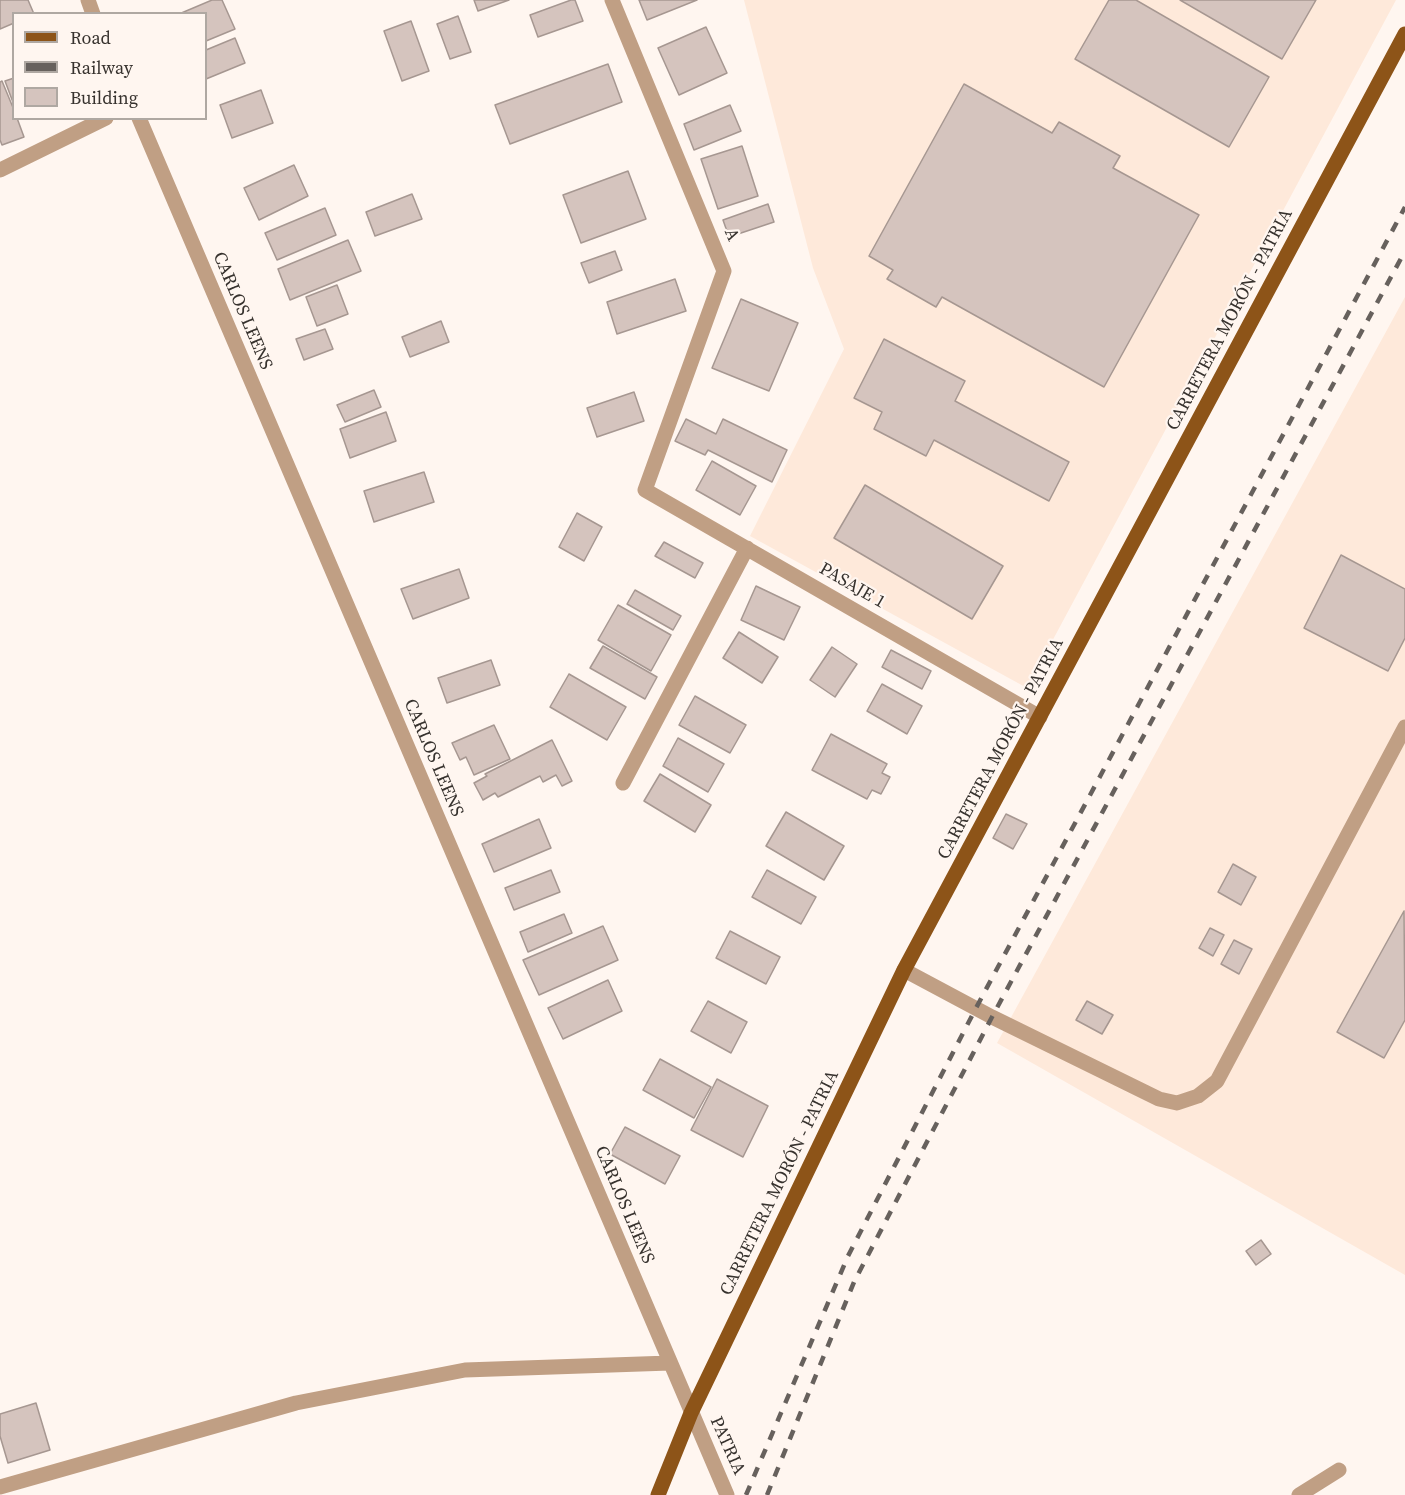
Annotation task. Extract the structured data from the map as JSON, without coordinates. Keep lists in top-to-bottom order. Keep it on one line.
{"streets":{"main road":["CARRETERA MORÓN - PATRIA"],"street":["A","CARLOS LEENS","PASAJE 1","PATRIA"]},"crossings":[["A","PASAJE 1"],["CARLOS LEENS","CARRETERA MORÓN - PATRIA"],["CARLOS LEENS","PATRIA"],["CARRETERA MORÓN - PATRIA","PASAJE 1"],["CARRETERA MORÓN - PATRIA","PATRIA"]],"legend":["Road","Railway","Building"]}
